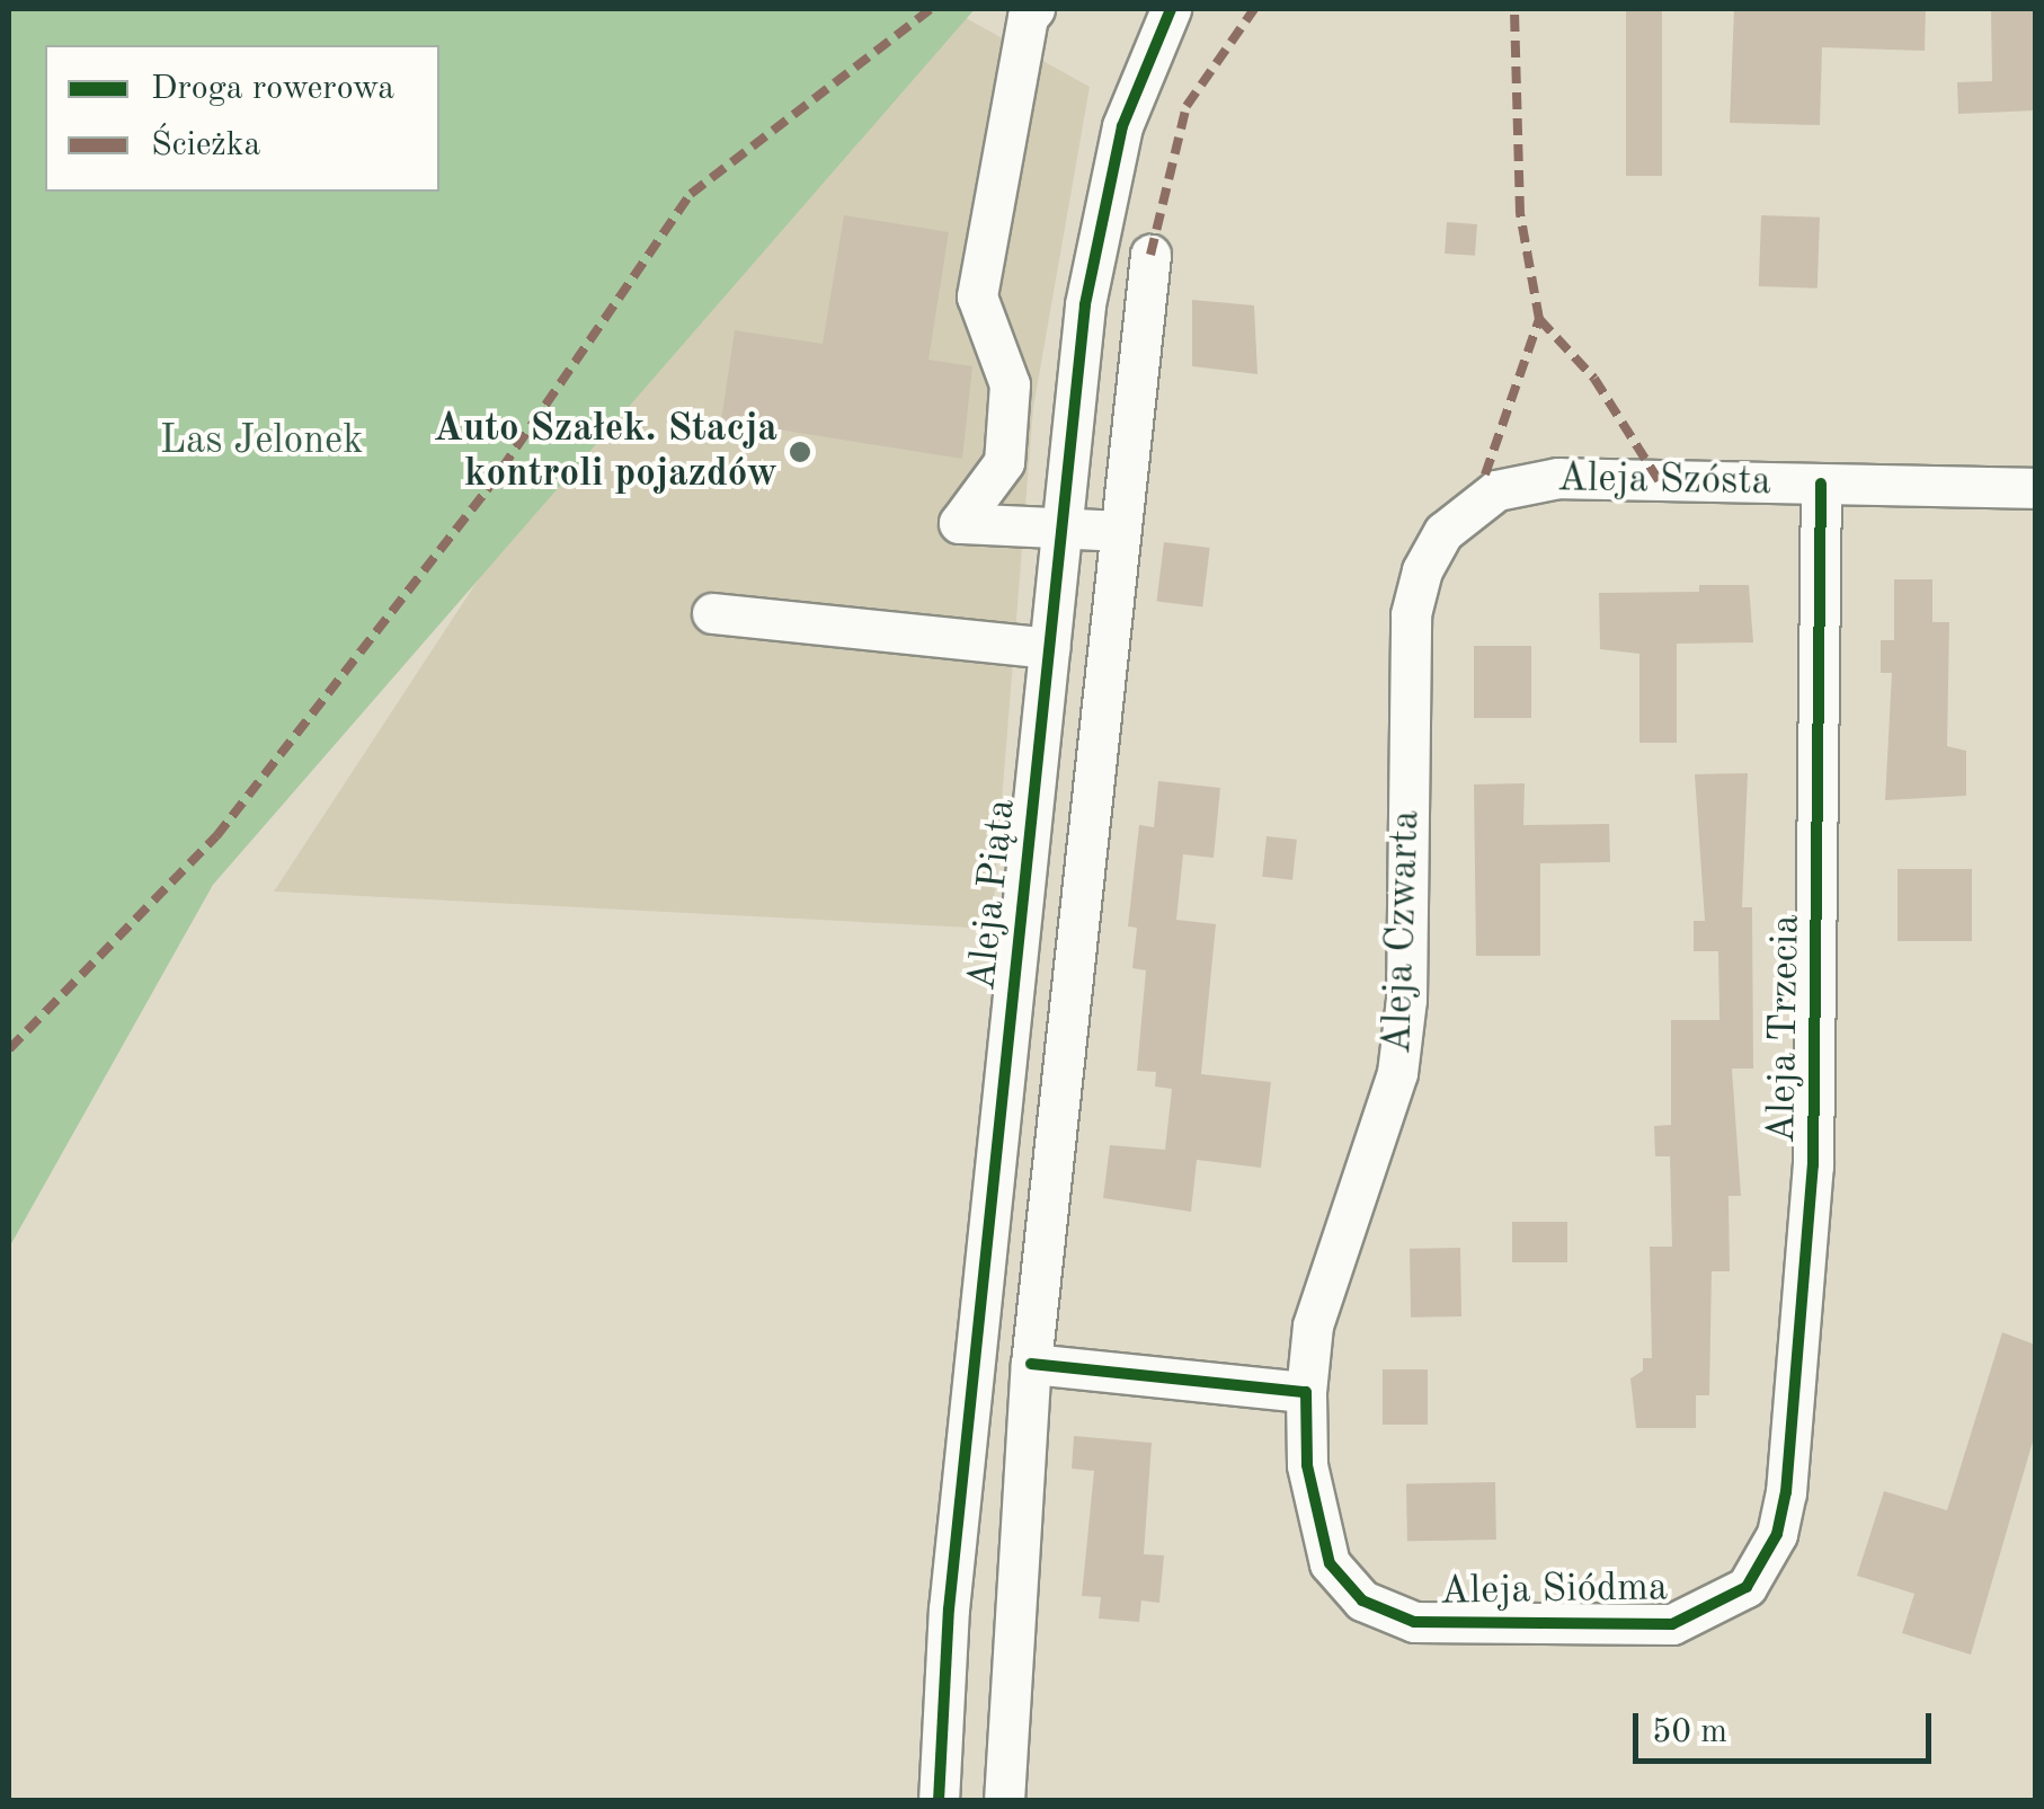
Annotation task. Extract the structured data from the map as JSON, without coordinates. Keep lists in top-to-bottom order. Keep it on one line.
{"streets":{"street":["Aleja Szósta","Aleja Piąta","Aleja Czwarta","Aleja Trzecia","Aleja Siódma"]},"crossings":[["Aleja Szósta","Aleja Czwarta"],["Aleja Szósta","Aleja Trzecia"],["Aleja Czwarta","Aleja Siódma"],["Aleja Trzecia","Aleja Siódma"]],"parks":["Las Jelonek"],"places":["Auto Szałek. Stacja kontroli pojazdów"],"legend":["Droga rowerowa","Ścieżka"],"scale_bar":"50 m"}
